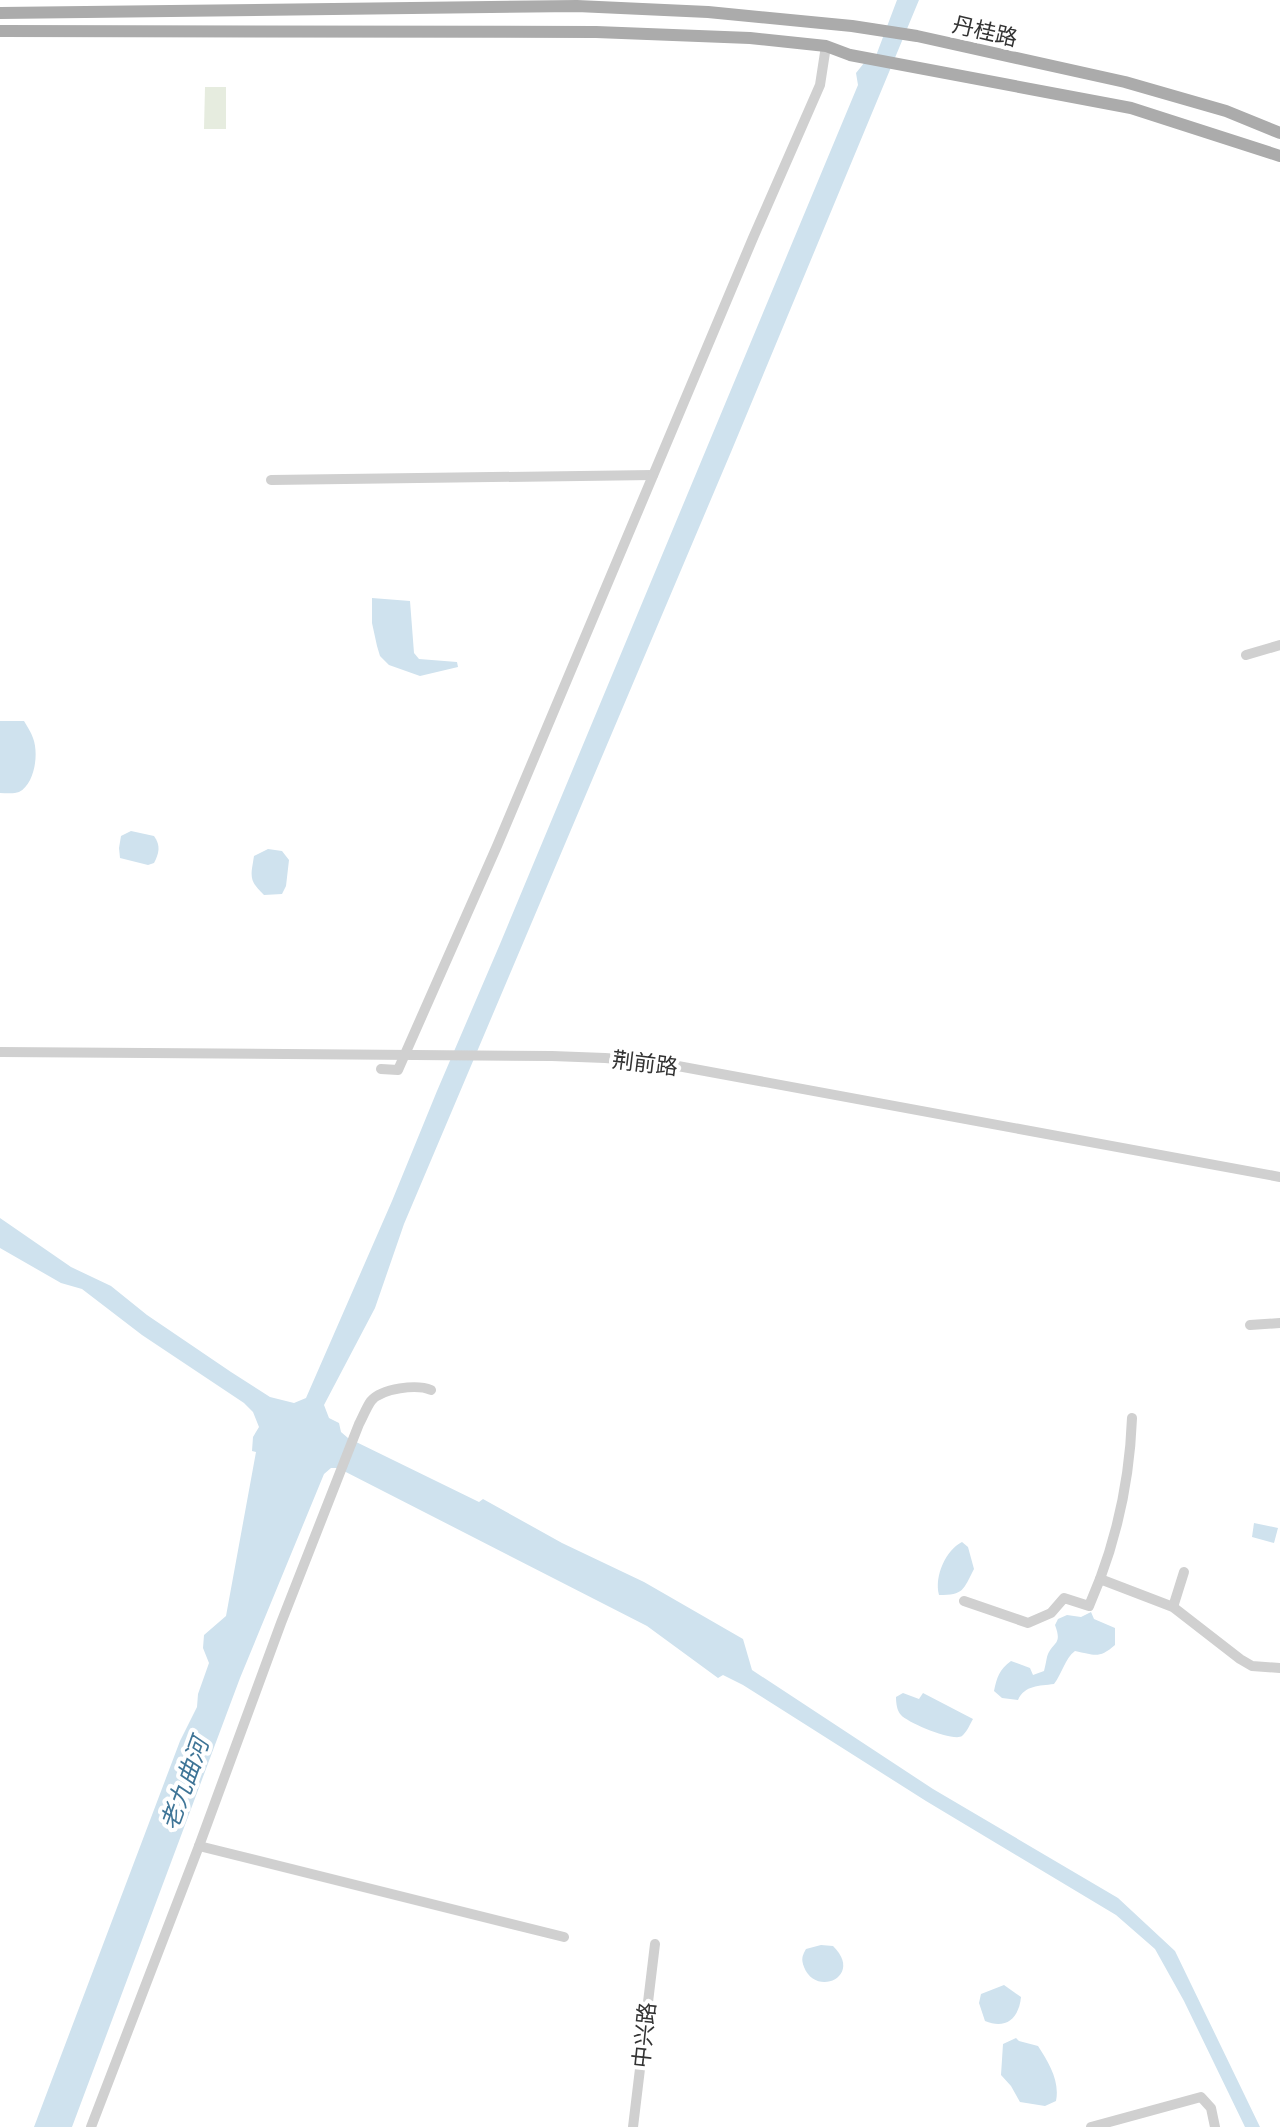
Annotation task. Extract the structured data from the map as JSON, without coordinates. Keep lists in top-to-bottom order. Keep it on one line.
{"streets":{"main road":["丹桂路"],"street":["荆前路","中兴路"]},"water":["老九曲河"]}
